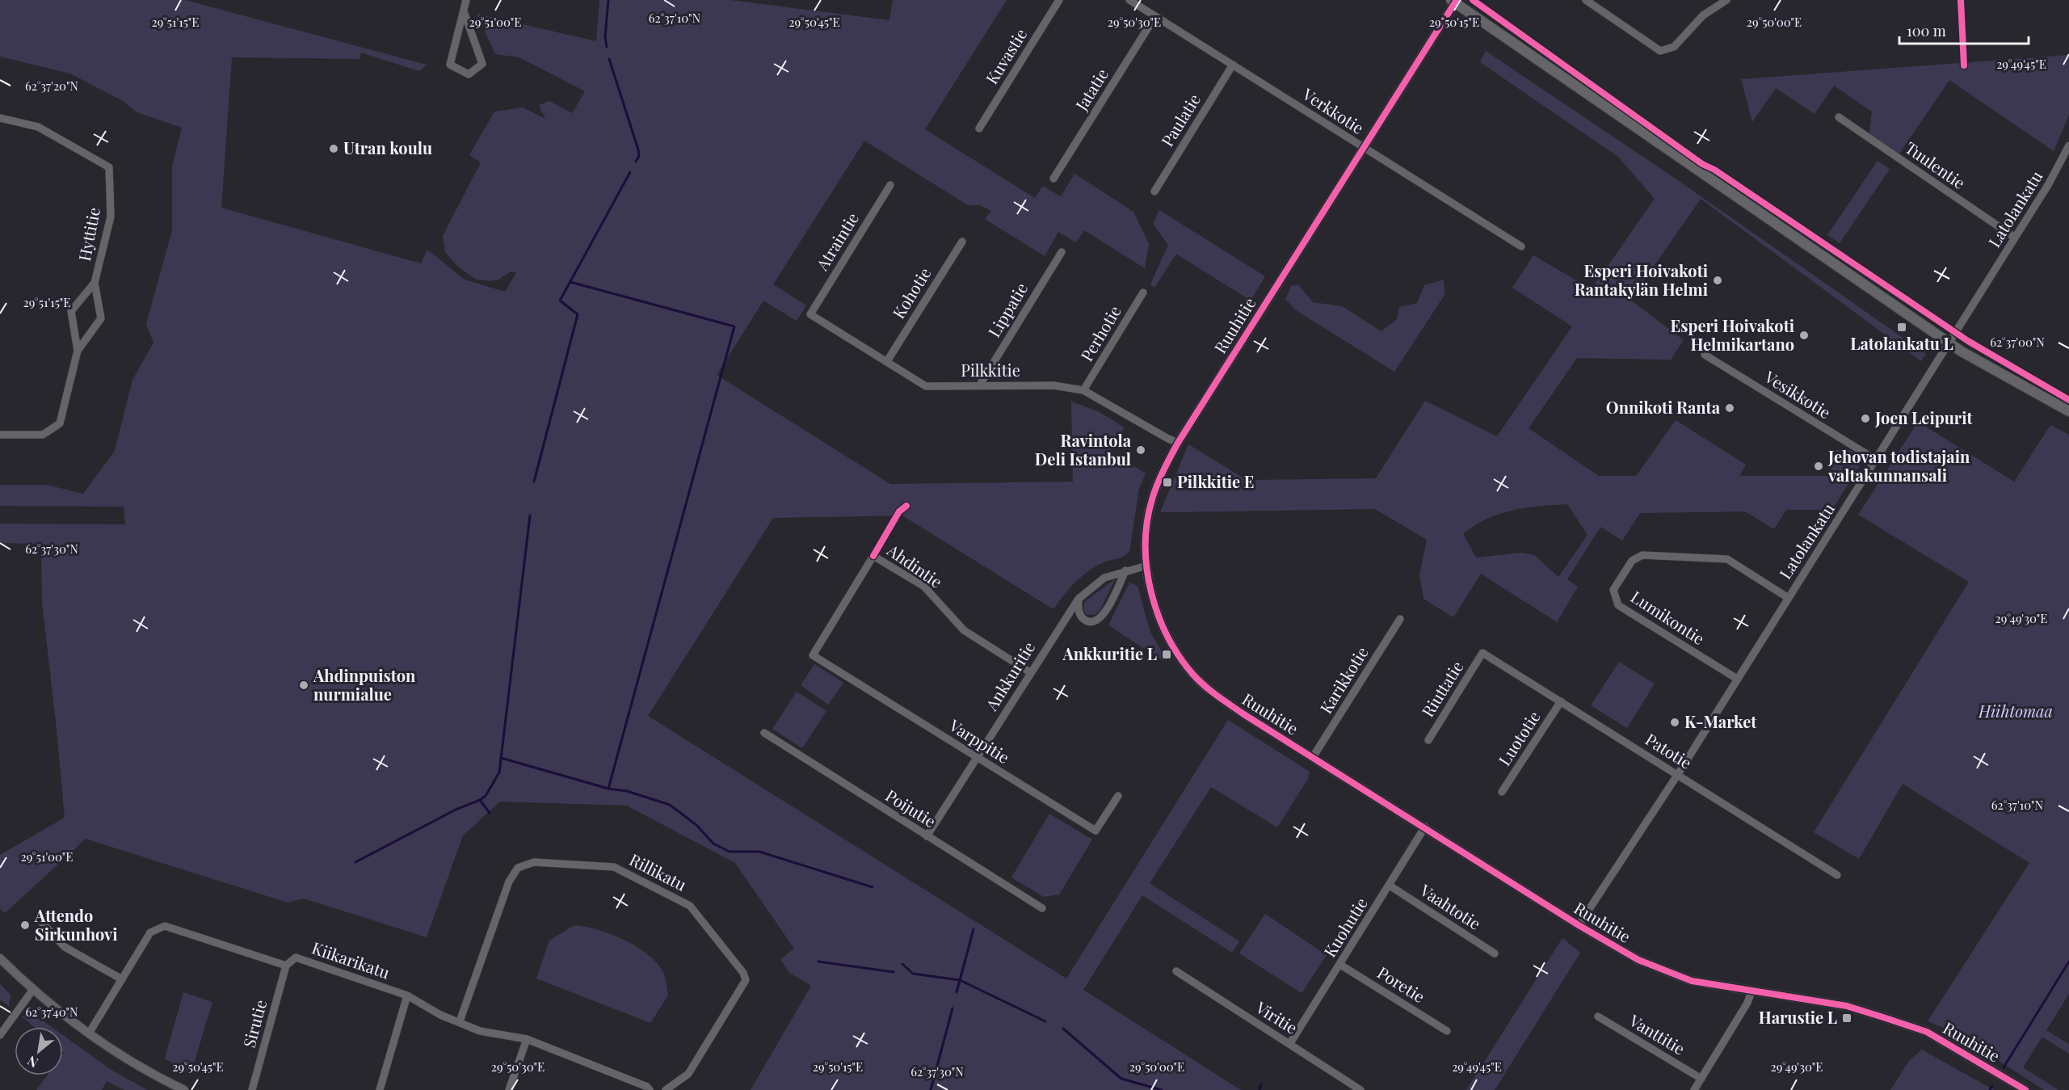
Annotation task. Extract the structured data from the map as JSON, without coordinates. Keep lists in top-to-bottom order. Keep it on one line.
{"streets":{"street":["Kuvastie","Jatatie","Verkkotie","Paulatie","Tuulentie","Latolankatu","Hyttitie","Atraintie","Kohotie","Lippatie","Ruuhitie","Perhotie","Pilkkitie","Vesikkotie","Ahdintie","Lumikontie","Ankkuritie","Karikkotie","Riuttatie","Luototie","Varppitie","Patotie","Poijutie","Rillikatu","Vaahtotie","Kuohutie","Kiikarikatu","Poretie","Viritie","Sirutie","Vanttitie"]},"crossings":[["Jatatie","Verkkotie"],["Verkkotie","Paulatie"],["Verkkotie","Ruuhitie"],["Tuulentie","Latolankatu"],["Latolankatu","Ruuhitie"],["Latolankatu","Vesikkotie"],["Latolankatu","Lumikontie"],["Latolankatu","Patotie"],["Atraintie","Pilkkitie"],["Kohotie","Pilkkitie"],["Lippatie","Pilkkitie"],["Ruuhitie","Pilkkitie"],["Ruuhitie","Ankkuritie"],["Ruuhitie","Karikkotie"],["Ruuhitie","Kuohutie"],["Perhotie","Pilkkitie"],["Ahdintie","Ankkuritie"],["Ahdintie","Varppitie"],["Ankkuritie","Varppitie"],["Ankkuritie","Poijutie"],["Riuttatie","Patotie"],["Luototie","Patotie"],["Rillikatu","Kiikarikatu"],["Vaahtotie","Kuohutie"],["Kuohutie","Poretie"],["Kuohutie","Viritie"],["Kiikarikatu","Sirutie"]],"parks":["Hiihtomaa"],"places":{"other":["Utran koulu","Esperi Hoivakoti Rantakylän Helmi","Esperi Hoivakoti Helmikartano","Onnikoti Ranta","Joen Leipurit","Ravintola Deli Istanbul","Jehovan todistajain valtakunnansali","Ahdinpuiston nurmialue","K-Market","Attendo Sirkunhovi"],"transit":["Latolankatu L","Pilkkitie E","Ankkuritie L","Harustie L"]},"scale_bar":"100 m","north":"bottom left","coordinates":["62°37'10\"N","29°51'15\"E","29°51'00\"E","29°50'45\"E","29°50'30\"E","29°50'15\"E","29°50'00\"E","29°49'45\"E","62°37'20\"N","62°37'00\"N","62°37'30\"N","29°49'30\"E","62°37'40\"N"]}
